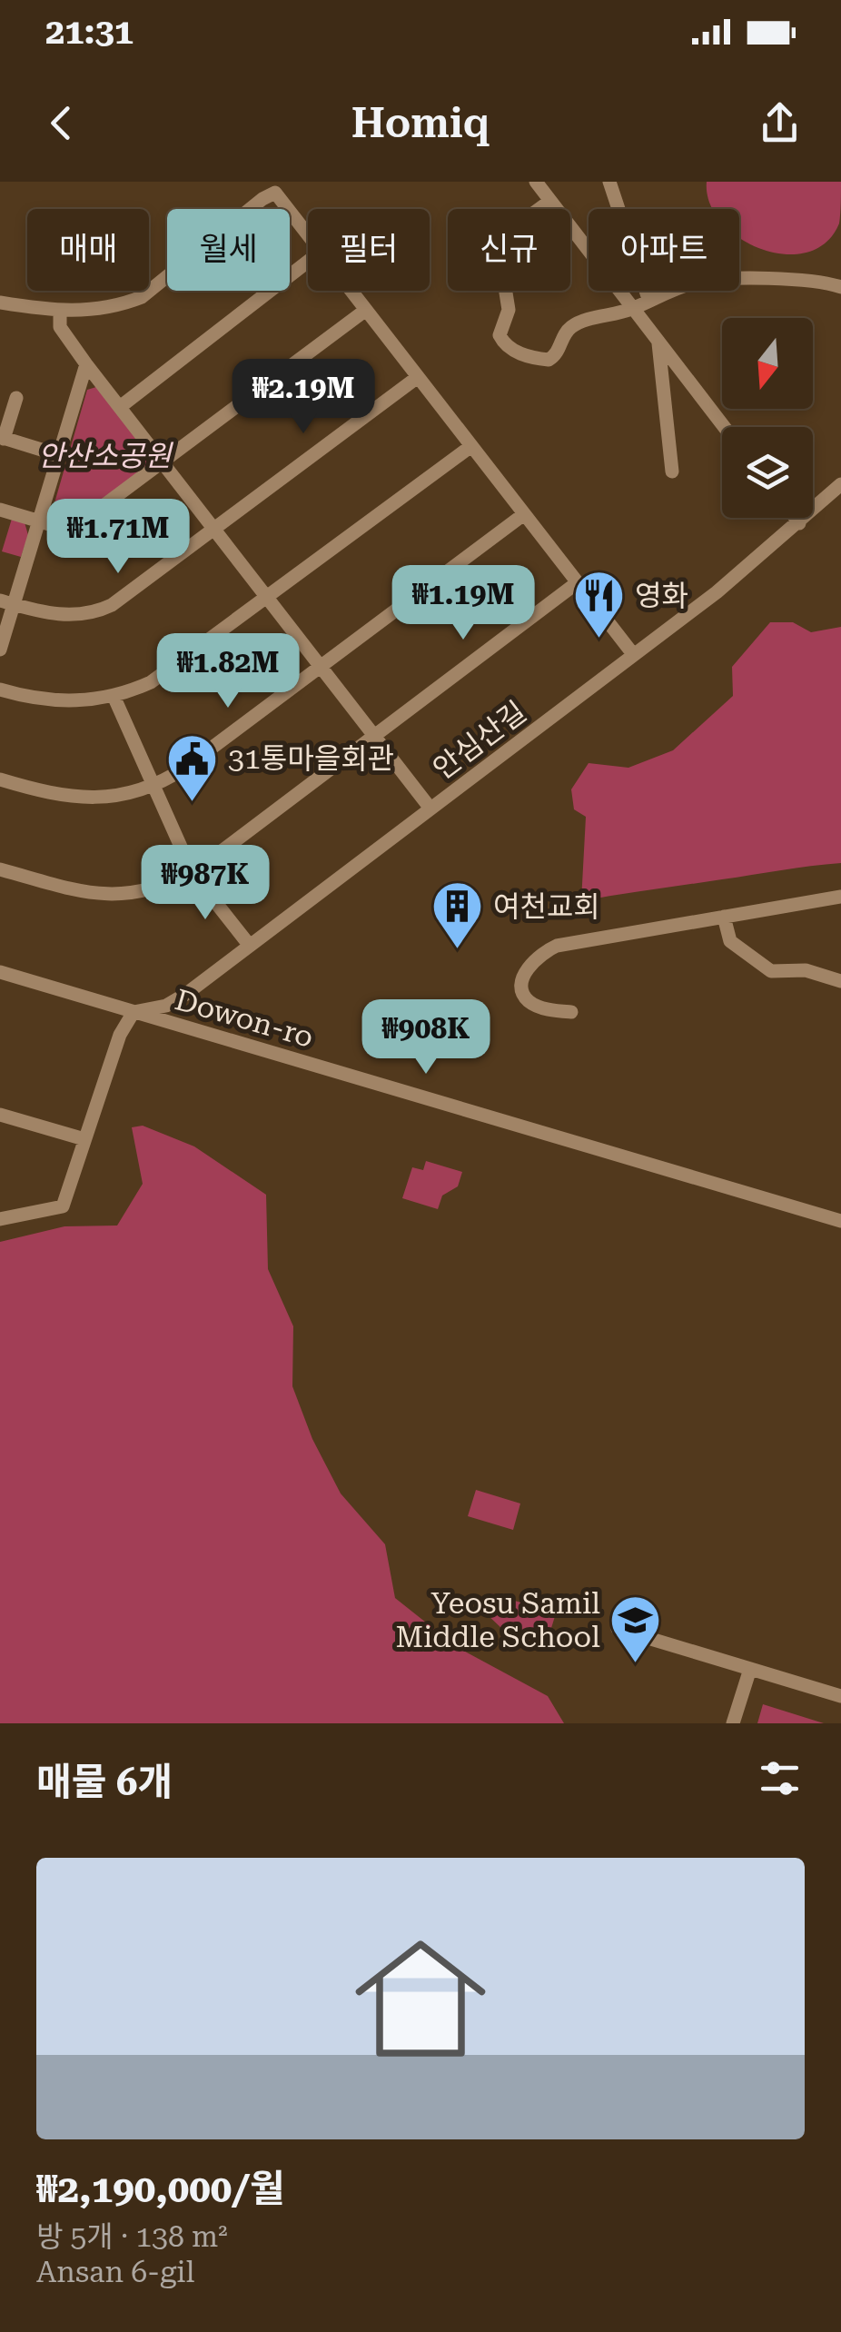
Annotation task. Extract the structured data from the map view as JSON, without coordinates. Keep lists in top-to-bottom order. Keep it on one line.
{"streets":{"street":["안심산길","Dowon-ro"]},"crossings":[["안심산길","Dowon-ro"]],"parks":["안산소공원"],"places":{"restaurant":["영화"],"public building":["31통마을회관"],"building":["여천교회"],"school or university":["Yeosu Samil Middle School"]},"north":"bottom","page":{"status":"21:31","header":"Homiq","chip":["매매","월세","필터","신규","아파트"],"price":["₩2.19M","₩1.71M","₩1.19M","₩1.82M","₩987K","₩908K"],"heading":"매물 6개","list":[{"name":"₩2,190,000/월","note":"방 5개 · 138 m² · Ansan 6-gil"}]}}
